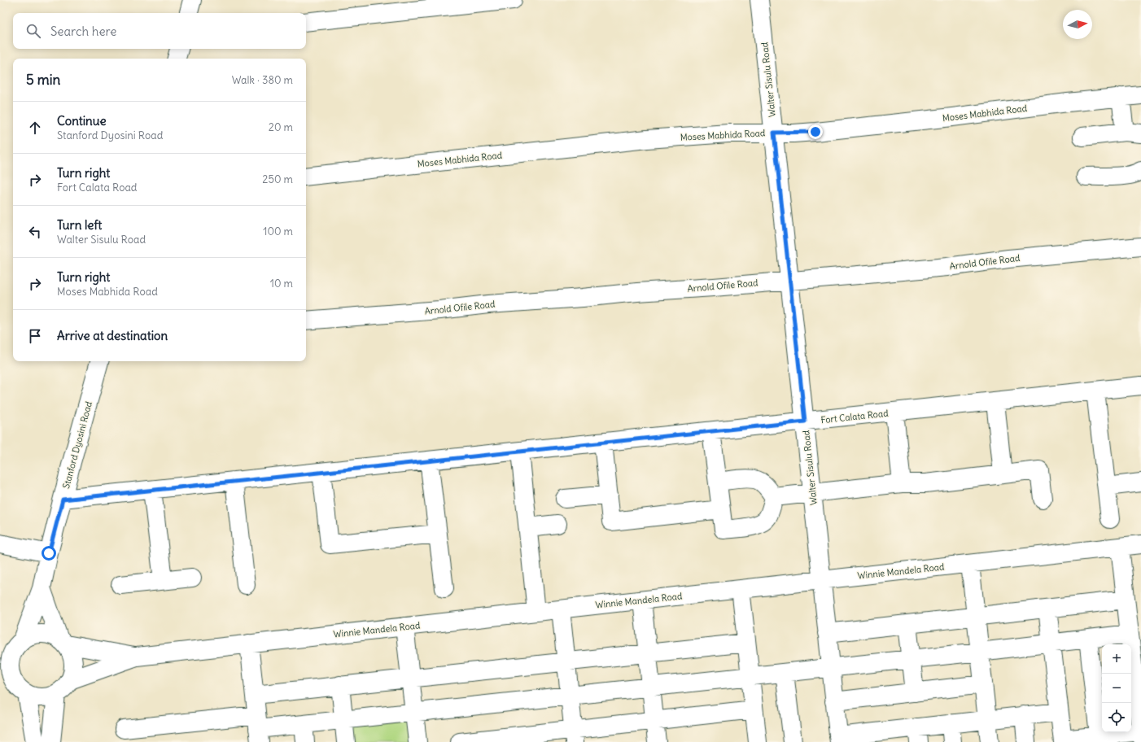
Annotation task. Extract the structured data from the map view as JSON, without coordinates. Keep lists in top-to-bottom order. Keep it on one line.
{"streets":{"street":["Walter Sisulu Road","Moses Mabhida Road","Arnold Ofile Road","Fort Calata Road","Stanford Dyosini Road","Winnie Mandela Road"]},"crossings":[["Walter Sisulu Road","Moses Mabhida Road"],["Walter Sisulu Road","Arnold Ofile Road"],["Walter Sisulu Road","Fort Calata Road"],["Walter Sisulu Road","Winnie Mandela Road"],["Fort Calata Road","Stanford Dyosini Road"],["Stanford Dyosini Road","Winnie Mandela Road"]],"north":"right","page":{"search":"Search here","heading":["5 min","Walk · 380 m"],"list":[["Continue","Stanford Dyosini Road","20 m"],["Turn right","Fort Calata Road","250 m"],["Turn left","Walter Sisulu Road","100 m"],["Turn right","Moses Mabhida Road","10 m"],"Arrive at destination"],"map_buttons":["+","−"]}}
